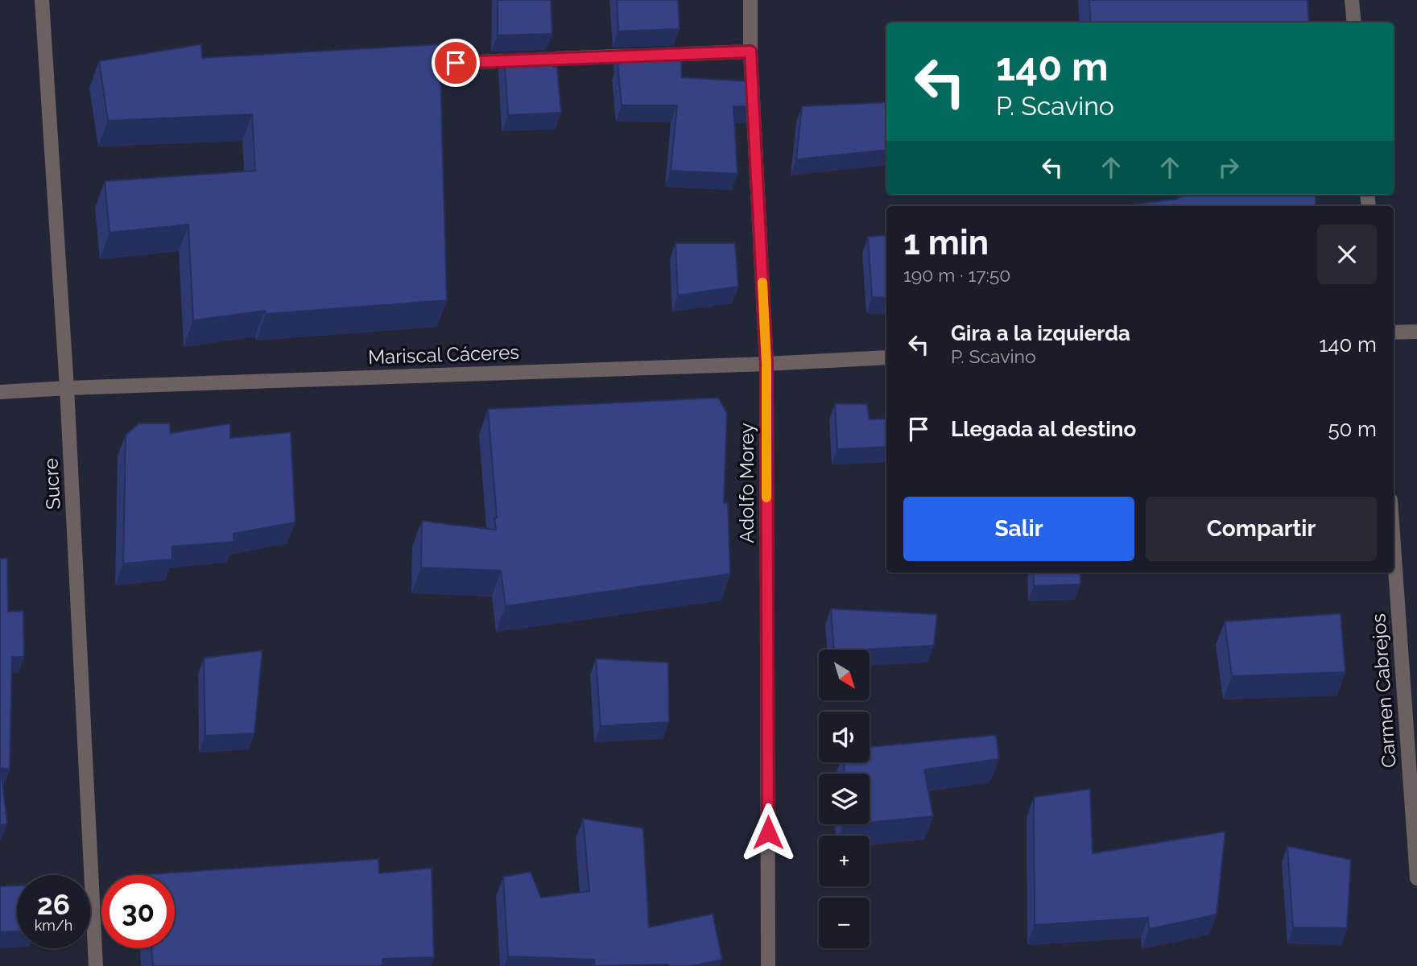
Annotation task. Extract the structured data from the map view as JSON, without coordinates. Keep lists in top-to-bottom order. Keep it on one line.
{"streets":{"street":["Mariscal Cáceres","Adolfo Morey","Sucre","Carmen Cabrejos"]},"crossings":[["Mariscal Cáceres","Adolfo Morey"],["Mariscal Cáceres","Sucre"]],"north":"bottom right","page":{"turn":["140 m","P. Scavino"],"heading":["1 min","190 m · 17:50"],"list":[{"name":"Gira a la izquierda","note":"P. Scavino","value":"140 m"},{"name":"Llegada al destino","value":"50 m"}],"buttons":["Salir","Compartir"],"map_buttons":["+","−"],"speed":"26 km/h","limit":"30"}}
